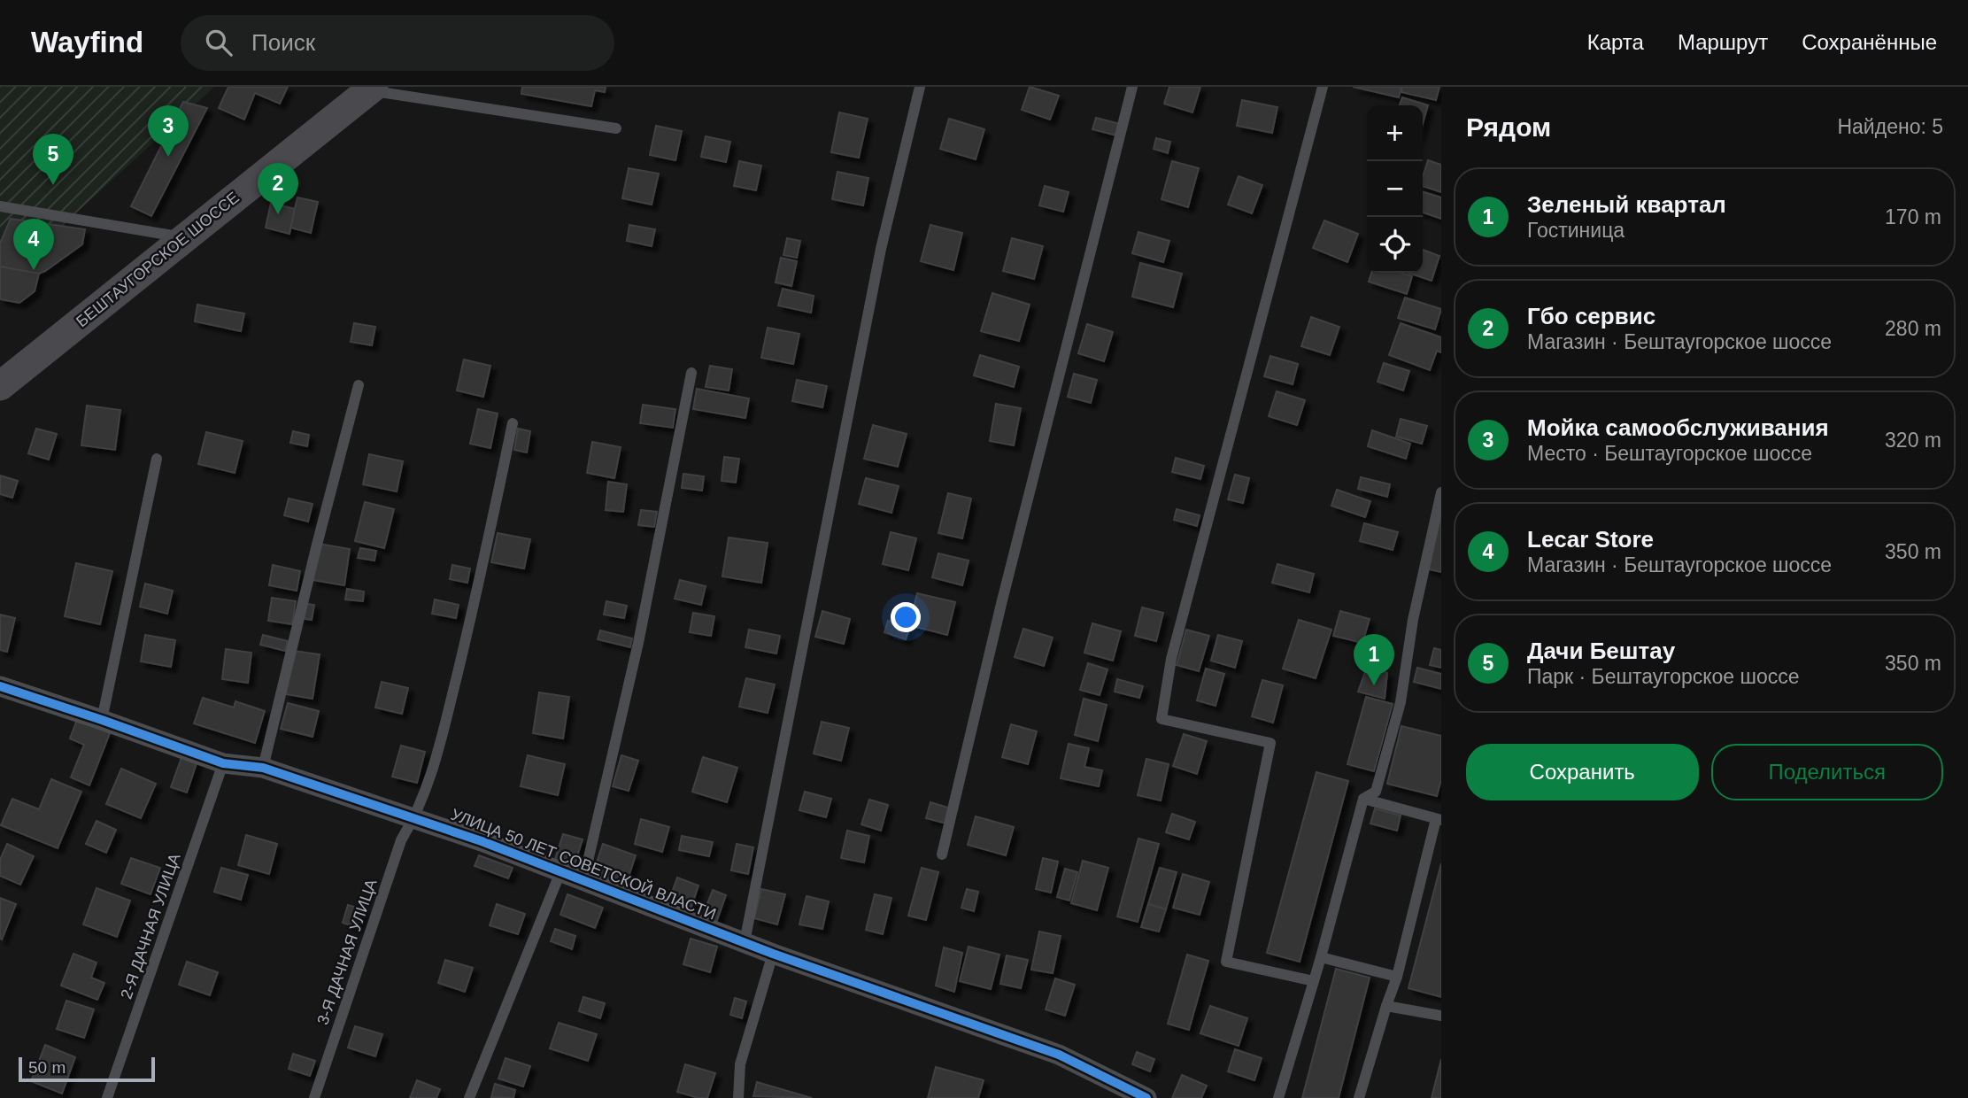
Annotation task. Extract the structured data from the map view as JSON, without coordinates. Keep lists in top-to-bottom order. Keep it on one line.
{"streets":{"main road":["БЕШТАУГОРСКОЕ ШОССЕ"],"street":["УЛИЦА 50 ЛЕТ СОВЕТСКОЙ ВЛАСТИ"],"lane":["2-Я ДАЧНАЯ УЛИЦА","3-Я ДАЧНАЯ УЛИЦА"]},"crossings":[["УЛИЦА 50 ЛЕТ СОВЕТСКОЙ ВЛАСТИ","2-Я ДАЧНАЯ УЛИЦА"],["УЛИЦА 50 ЛЕТ СОВЕТСКОЙ ВЛАСТИ","3-Я ДАЧНАЯ УЛИЦА"]],"scale_bar":"50 m","page":{"header":"Wayfind","search":"Поиск","nav":["Карта","Маршрут","Сохранённые"],"heading":["Рядом","Найдено: 5"],"map_buttons":["+","−"],"pins":["3","5","2","4","1"],"list":[{"mark":"1","name":"Зеленый квартал","note":"Гостиница","value":"170 m"},{"mark":"2","name":"Гбо cервис","note":"Магазин · Бештаугорское шоссе","value":"280 m"},{"mark":"3","name":"Мойка самообслуживания","note":"Место · Бештаугорское шоссе","value":"320 m"},{"mark":"4","name":"Lecar Store","note":"Магазин · Бештаугорское шоссе","value":"350 m"},{"mark":"5","name":"Дачи Бештау","note":"Парк · Бештаугорское шоссе","value":"350 m"}],"buttons":["Сохранить","Поделиться"],"scale":"50 m"}}
